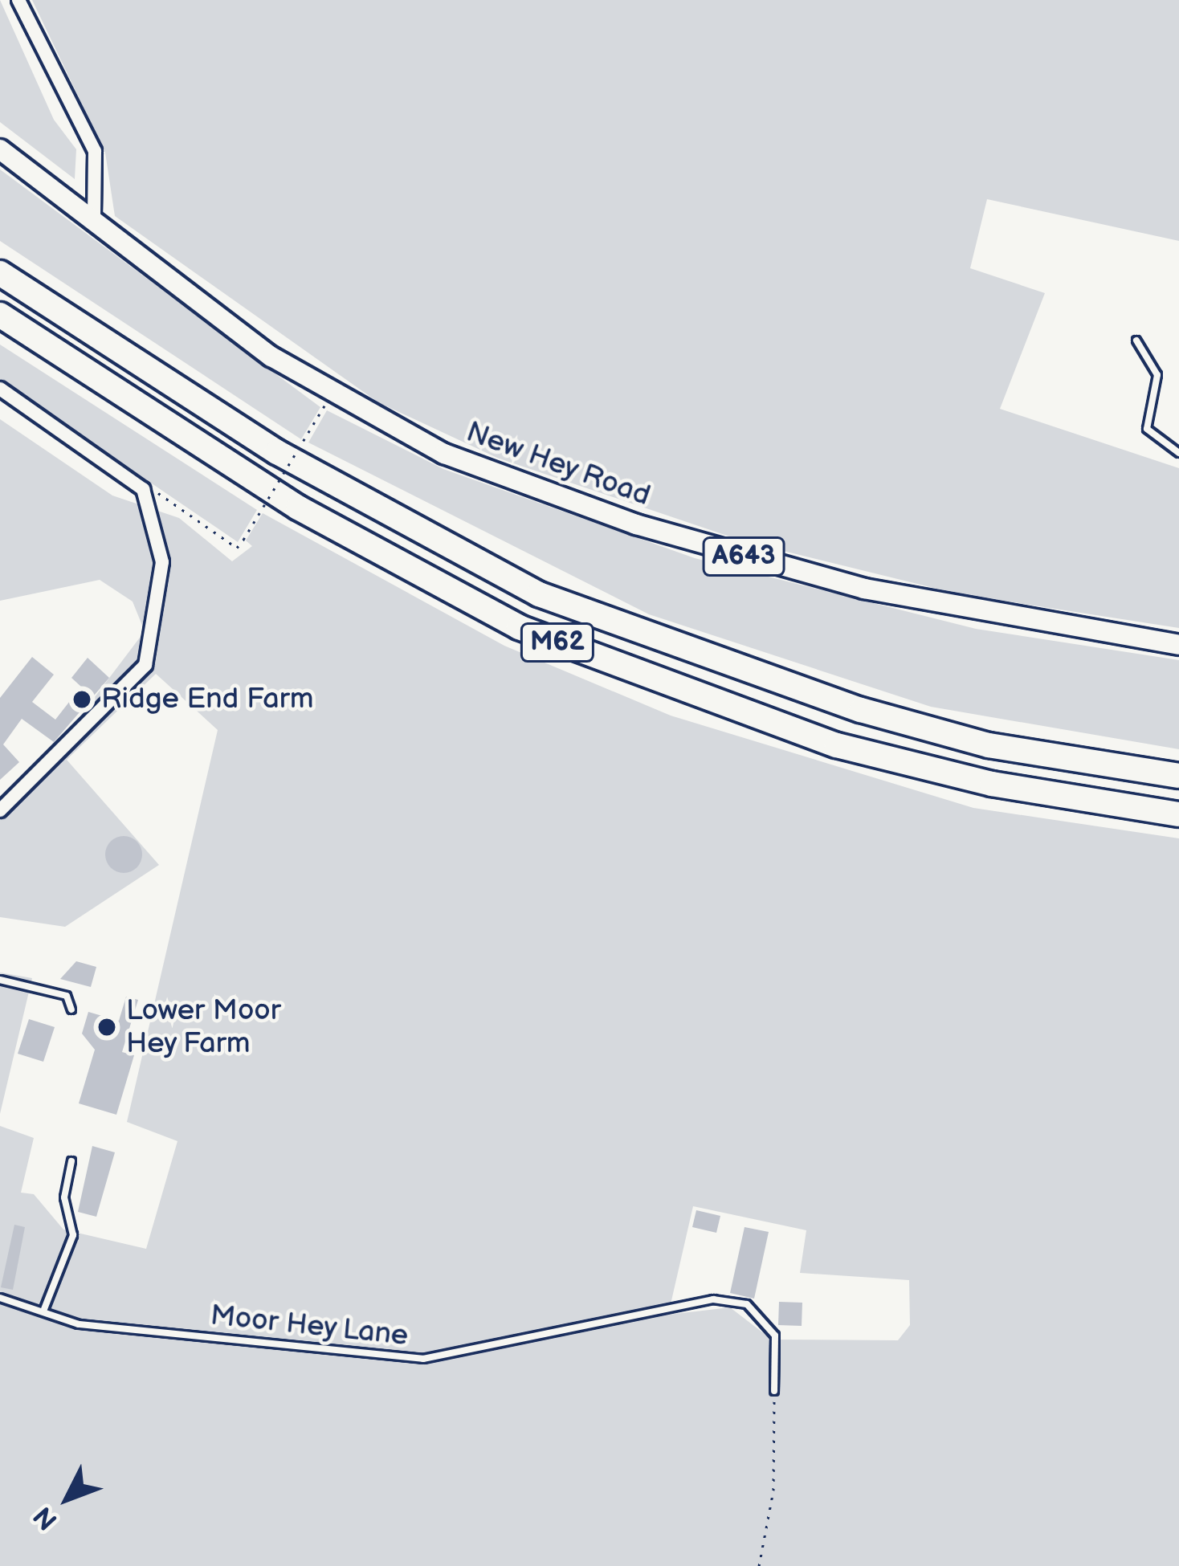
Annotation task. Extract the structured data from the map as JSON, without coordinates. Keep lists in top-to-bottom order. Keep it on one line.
{"streets":{"highway":["M62"],"main road":["New Hey Road","A643"],"lane":["Moor Hey Lane"]},"places":["Ridge End Farm","Lower Moor Hey Farm"],"north":"bottom left"}
